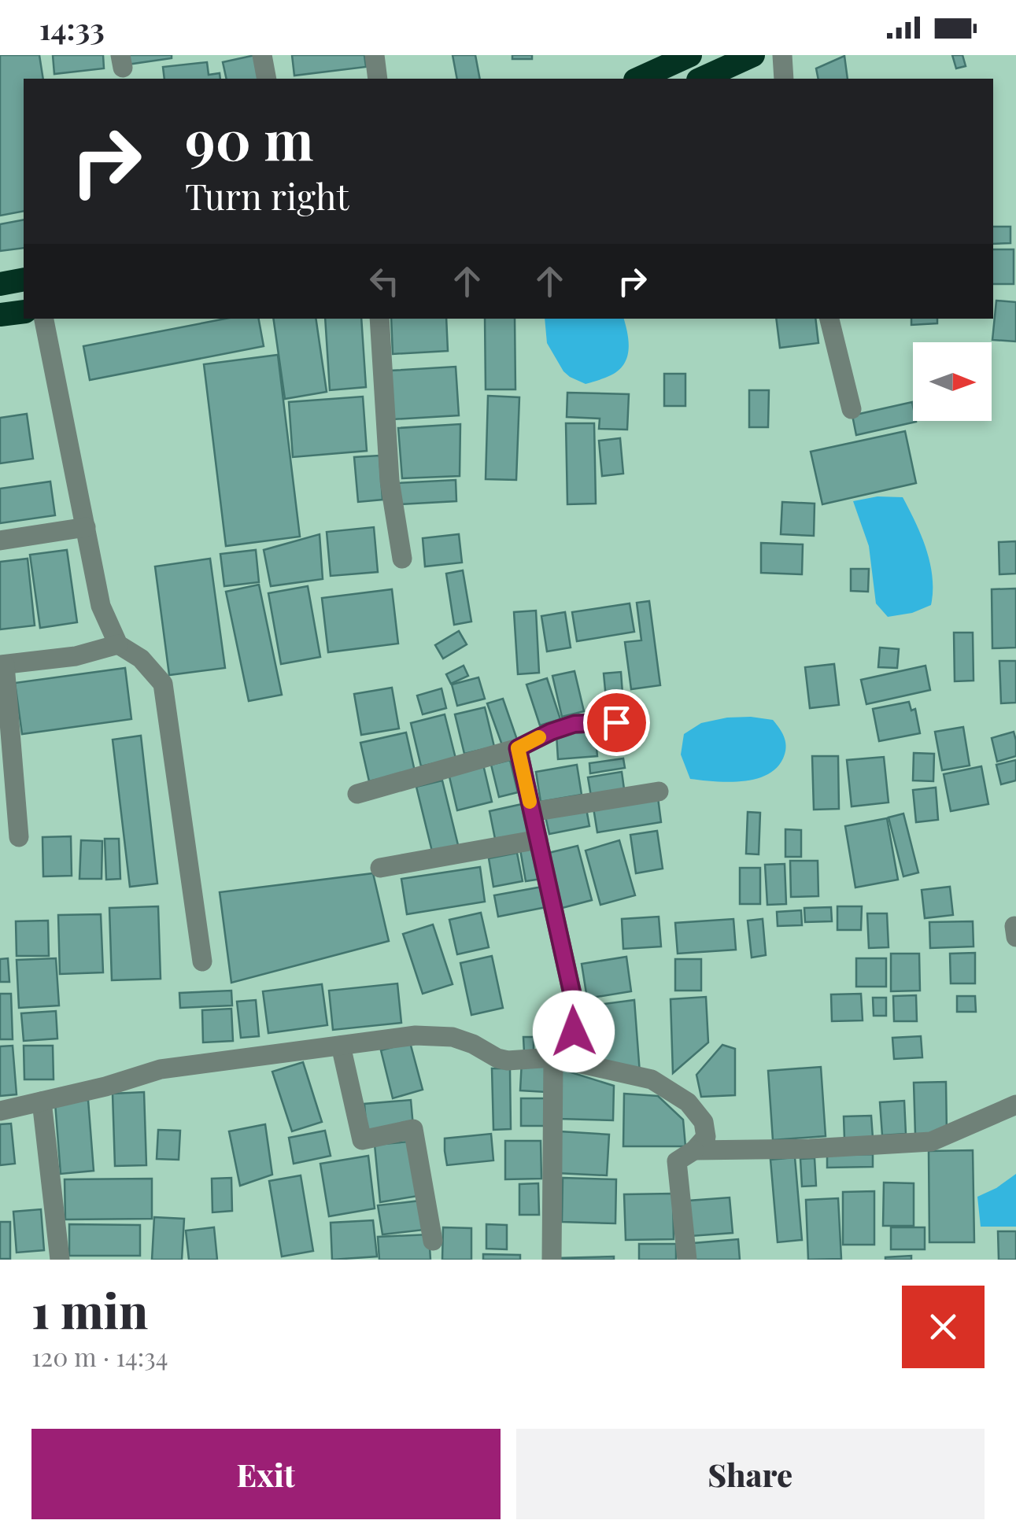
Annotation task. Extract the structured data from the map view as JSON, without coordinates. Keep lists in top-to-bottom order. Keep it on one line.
{"north":"right","page":{"status":"14:33","turn":["90 m","Turn right"],"heading":["1 min","120 m · 14:34"],"buttons":["Exit","Share"]}}
